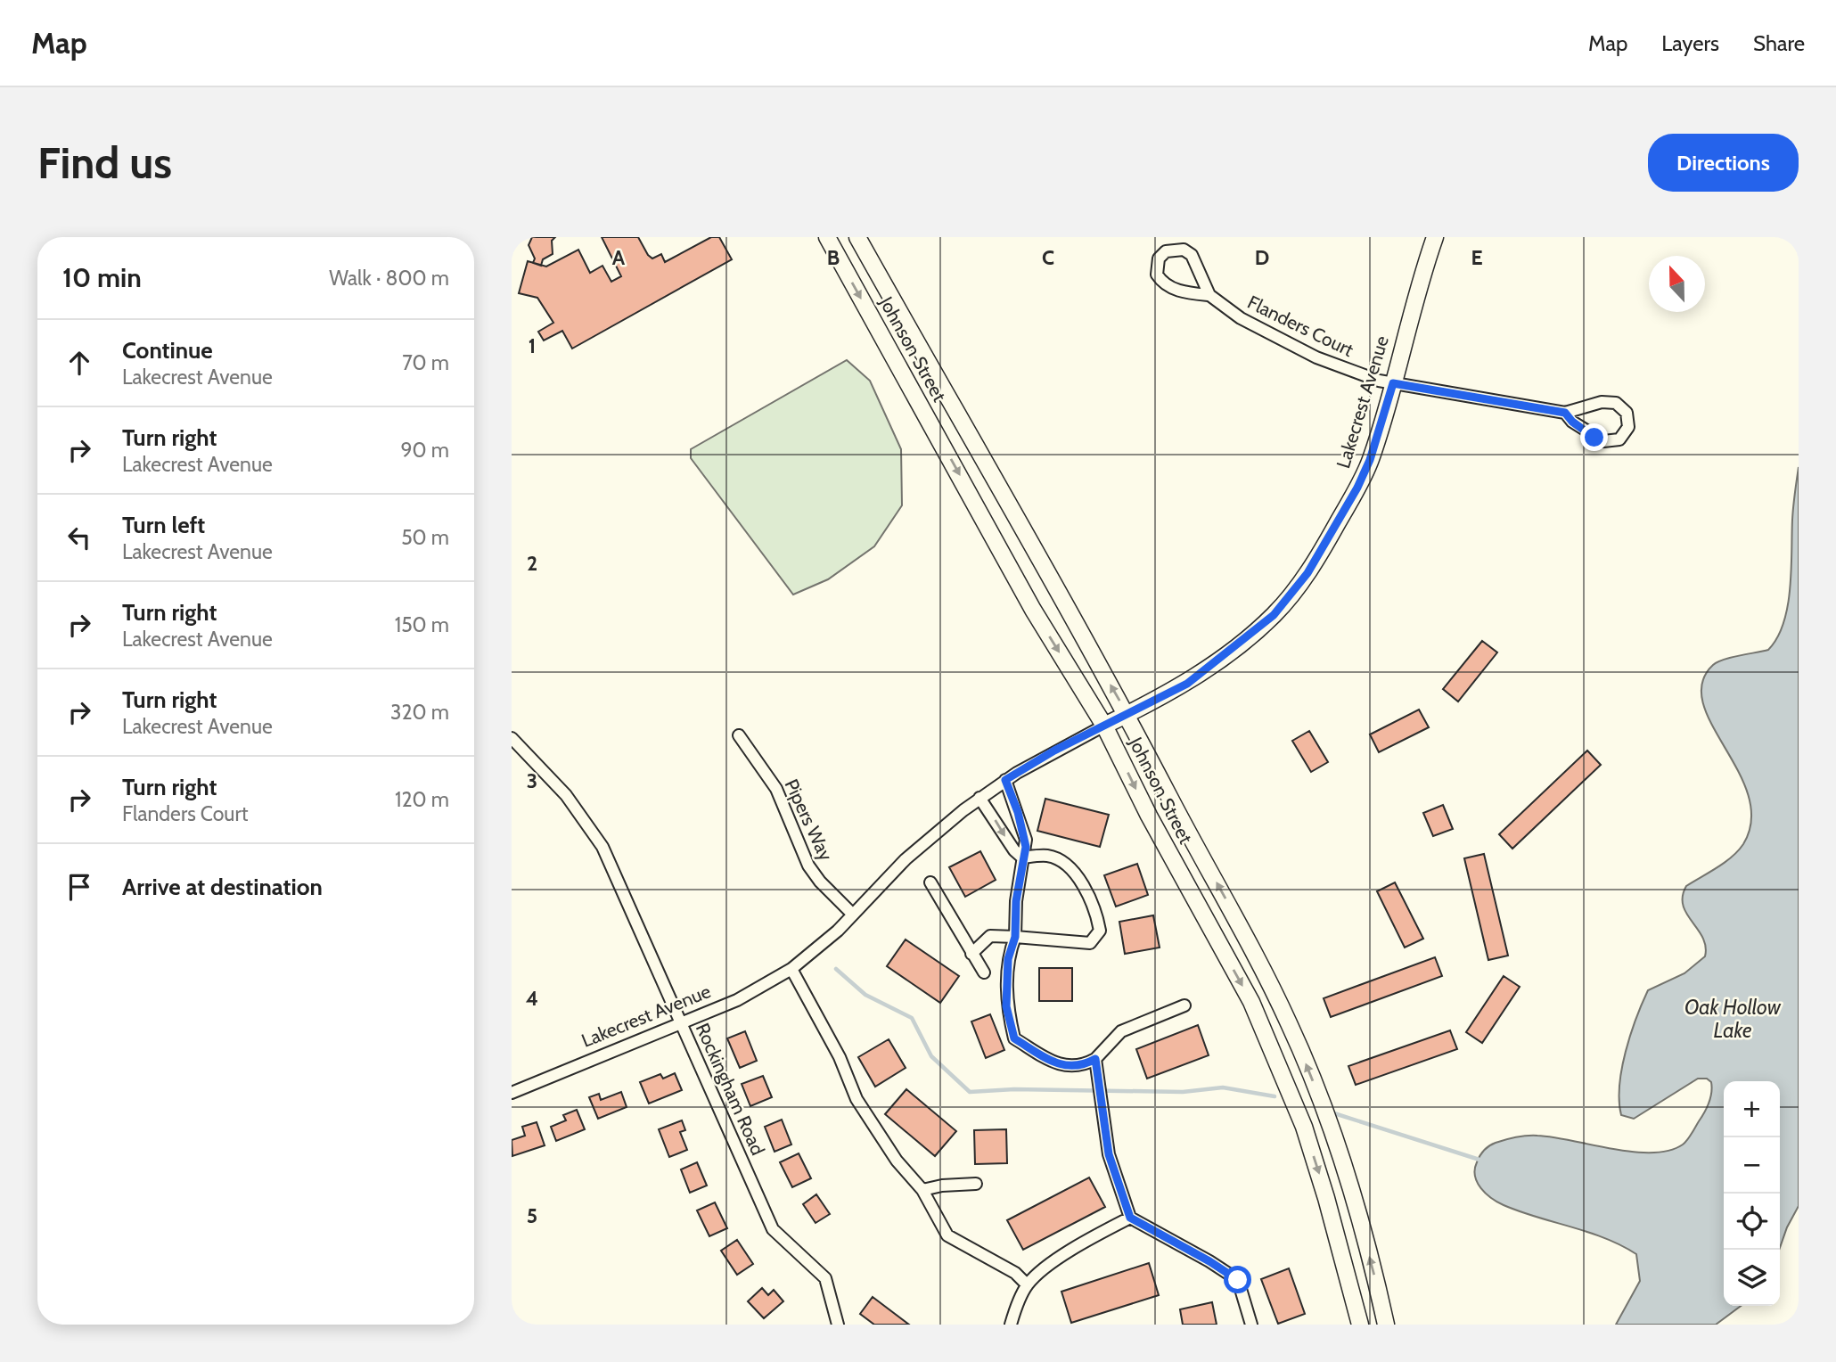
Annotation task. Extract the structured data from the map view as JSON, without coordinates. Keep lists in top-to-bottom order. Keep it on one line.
{"streets":{"main road":["Johnson Street","Lakecrest Avenue"],"street":["Flanders Court","Pipers Way","Rockingham Road"]},"crossings":[["Flanders Court","Lakecrest Avenue"],["Johnson Street","Lakecrest Avenue"],["Lakecrest Avenue","Pipers Way"],["Lakecrest Avenue","Rockingham Road"]],"water":["Oak Hollow Lake"],"north":"top","page":{"header":"Map","nav":["Map","Layers","Share"],"buttons":"Directions","title":"Find us","heading":["10 min","Walk · 800 m"],"list":[["Continue","Lakecrest Avenue","70 m"],["Turn right","Lakecrest Avenue","90 m"],["Turn left","Lakecrest Avenue","50 m"],["Turn right","Lakecrest Avenue","150 m"],["Turn right","Lakecrest Avenue","320 m"],["Turn right","Flanders Court","120 m"],"Arrive at destination"],"map_buttons":["+","−"]},"grid":{"columns":["A","B","C","D","E"],"rows":["1","2","3","4","5"]}}
